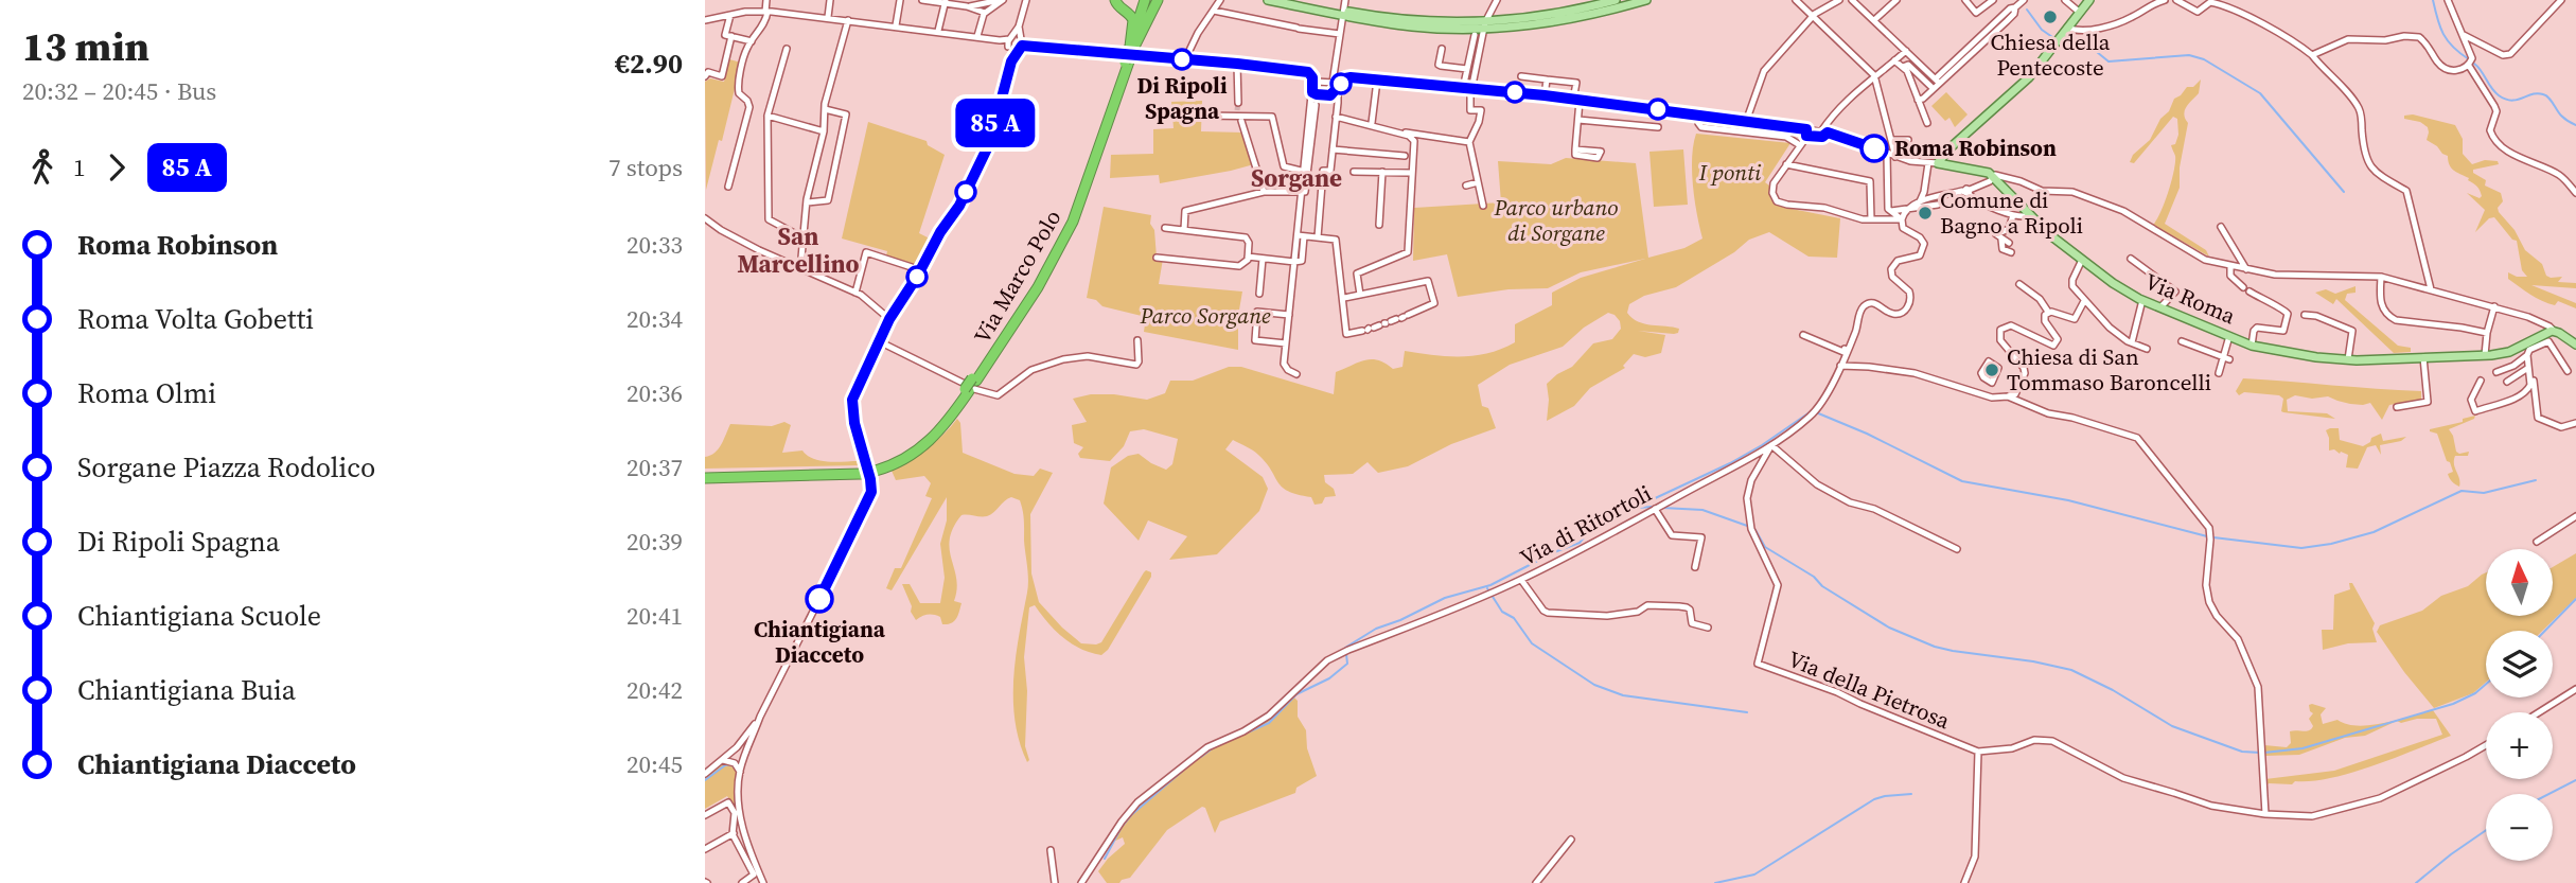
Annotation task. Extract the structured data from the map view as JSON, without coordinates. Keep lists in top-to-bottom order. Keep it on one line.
{"streets":{"highway":["Via Marco Polo"],"main road":["Via Roma"],"street":["Via di Ritortoli","Via della Pietrosa"]},"crossings":[["Via di Ritortoli","Via della Pietrosa"]],"districts":["Sorgane","San Marcellino"],"parks":["I ponti","Parco urbano di Sorgane","Parco Sorgane"],"places":["Chiesa della Pentecoste","Di Ripoli Spagna","Roma Robinson","Comune di Bagno a Ripoli","Chiesa di San Tommaso Baroncelli","Chiantigiana Diacceto"],"north":"top","page":{"heading":["13 min","20:32 – 20:45 · Bus","€2.90"],"on_map":"85 A","legs":["1","85 A","7 stops"],"list":[{"name":"Roma Robinson","value":"20:33"},{"name":"Roma Volta Gobetti","value":"20:34"},{"name":"Roma Olmi","value":"20:36"},{"name":"Sorgane Piazza Rodolico","value":"20:37"},{"name":"Di Ripoli Spagna","value":"20:39"},{"name":"Chiantigiana Scuole","value":"20:41"},{"name":"Chiantigiana Buia","value":"20:42"},{"name":"Chiantigiana Diacceto","value":"20:45"}],"map_buttons":["+","−"]}}
